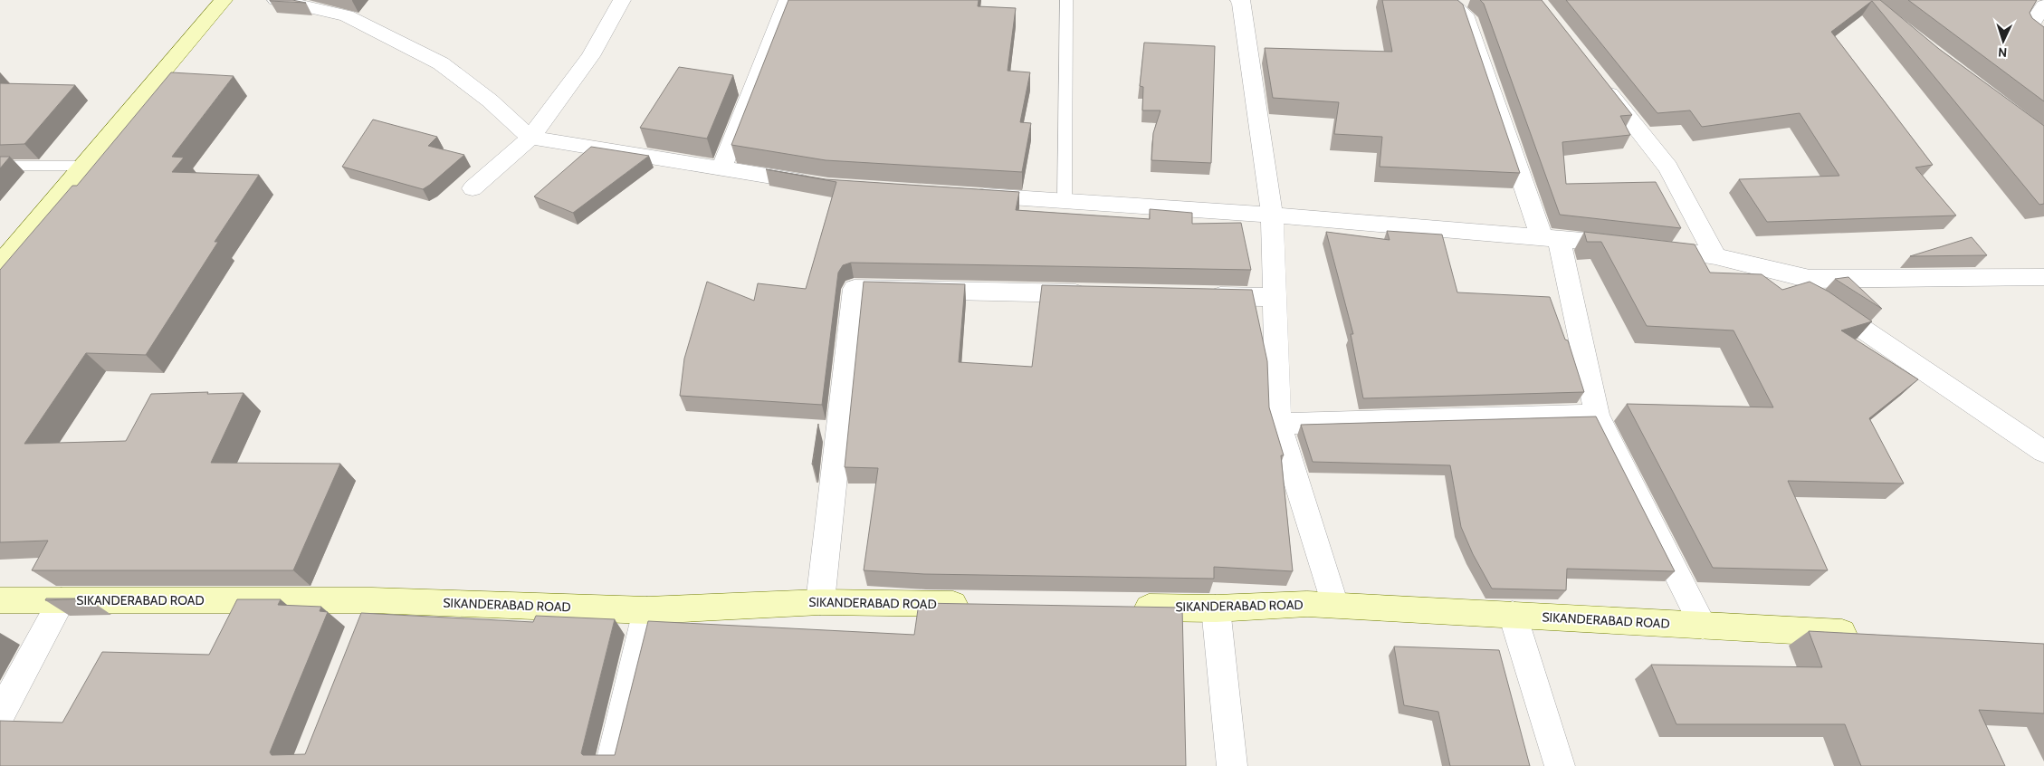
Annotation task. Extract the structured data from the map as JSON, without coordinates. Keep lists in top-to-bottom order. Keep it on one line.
{"streets":{"street":["SIKANDERABAD ROAD"]},"north":"bottom"}
